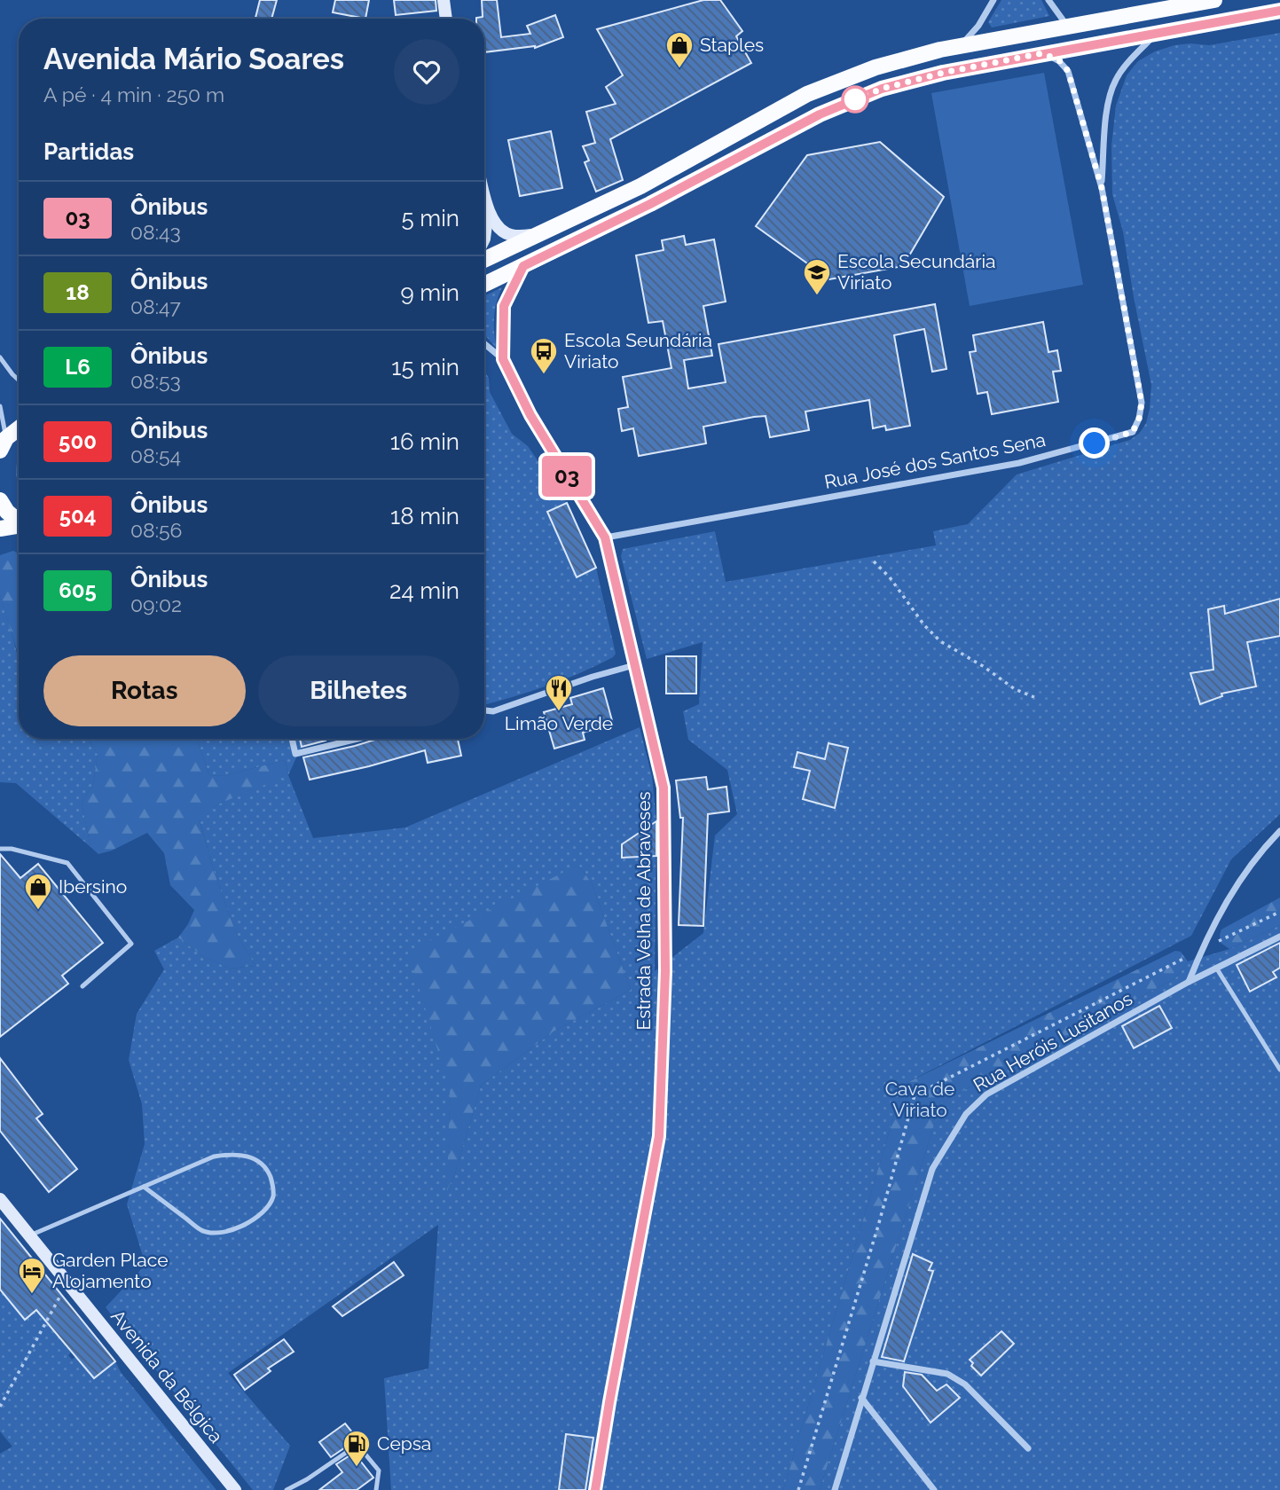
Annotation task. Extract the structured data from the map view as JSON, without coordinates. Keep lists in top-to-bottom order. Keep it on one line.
{"streets":{"main road":["Avenida da Bélgica"],"street":["Rua José dos Santos Sena","Estrada Velha de Abraveses","Rua Heróis Lusitanos"]},"crossings":[["Rua José dos Santos Sena","Estrada Velha de Abraveses"]],"parks":["Cava de Viriato"],"places":{"shop":["Staples","Ibersino"],"school or university":["Escola Secundária Viriato"],"bus stop":["Escola Seundária Viriato"],"restaurant":["Limão Verde"],"hotel":["Garden Place Alojamento"],"fuel station":["Cepsa"]},"lines":["bus line 03"],"page":{"on_map":"03","heading":[["Avenida Mário Soares","A pé · 4 min · 250 m"],"Partidas"],"list":[{"mark":"03","name":"Ônibus","note":"08:43","value":"5 min"},{"mark":"18","name":"Ônibus","note":"08:47","value":"9 min"},{"mark":"L6","name":"Ônibus","note":"08:53","value":"15 min"},{"mark":"500","name":"Ônibus","note":"08:54","value":"16 min"},{"mark":"504","name":"Ônibus","note":"08:56","value":"18 min"},{"mark":"605","name":"Ônibus","note":"09:02","value":"24 min"}],"buttons":["Rotas","Bilhetes"]}}
